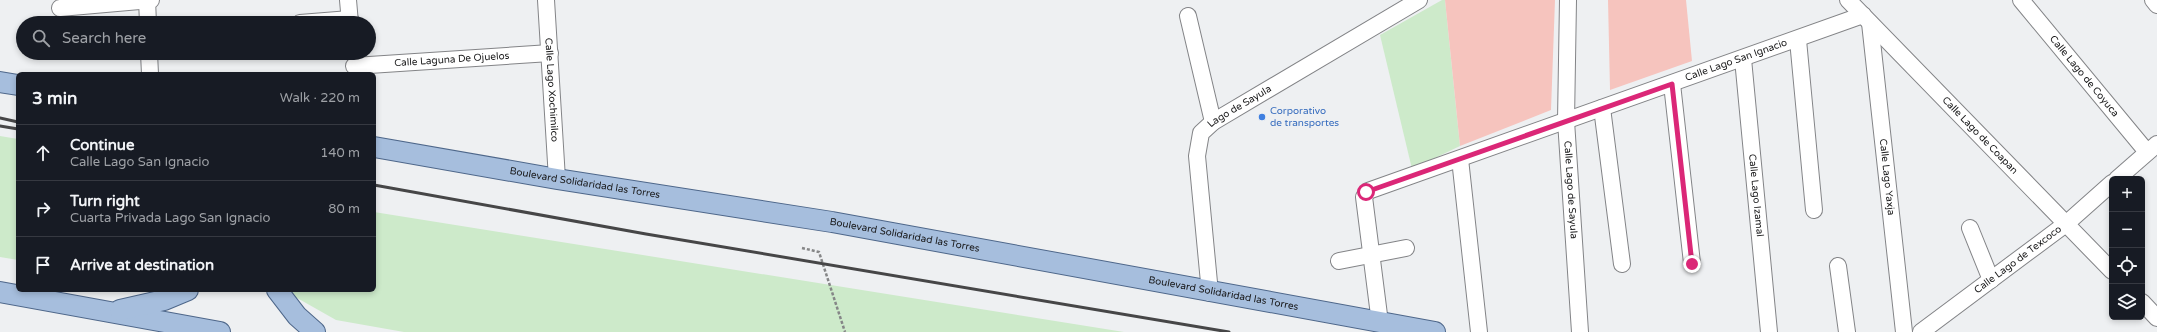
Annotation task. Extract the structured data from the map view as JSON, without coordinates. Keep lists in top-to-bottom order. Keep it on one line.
{"streets":{"main road":["Boulevard Solidaridad las Torres"],"street":["Calle Laguna De Ojuelos","Calle Lago San Ignacio","Calle Lago de Coyuca","Calle Lago Xochimilco","Lago de Sayula","Calle Lago de Coapan","Calle Lago Yaxja","Calle Lago de Sayula","Calle Lago Izamal","Calle Lago de Texcoco"]},"crossings":[["Calle Laguna De Ojuelos","Calle Lago Xochimilco"],["Calle Lago San Ignacio","Calle Lago de Coapan"],["Calle Lago San Ignacio","Calle Lago Yaxja"],["Calle Lago San Ignacio","Calle Lago de Sayula"],["Calle Lago San Ignacio","Calle Lago Izamal"],["Calle Lago Xochimilco","Boulevard Solidaridad las Torres"],["Lago de Sayula","Boulevard Solidaridad las Torres"],["Calle Lago de Coapan","Calle Lago Yaxja"],["Calle Lago de Coapan","Calle Lago de Texcoco"]],"places":["Corporativo de transportes"],"page":{"search":"Search here","heading":["3 min","Walk · 220 m"],"list":[["Continue","Calle Lago San Ignacio","140 m"],["Turn right","Cuarta Privada Lago San Ignacio","80 m"],"Arrive at destination"],"map_buttons":["+","−"]}}
